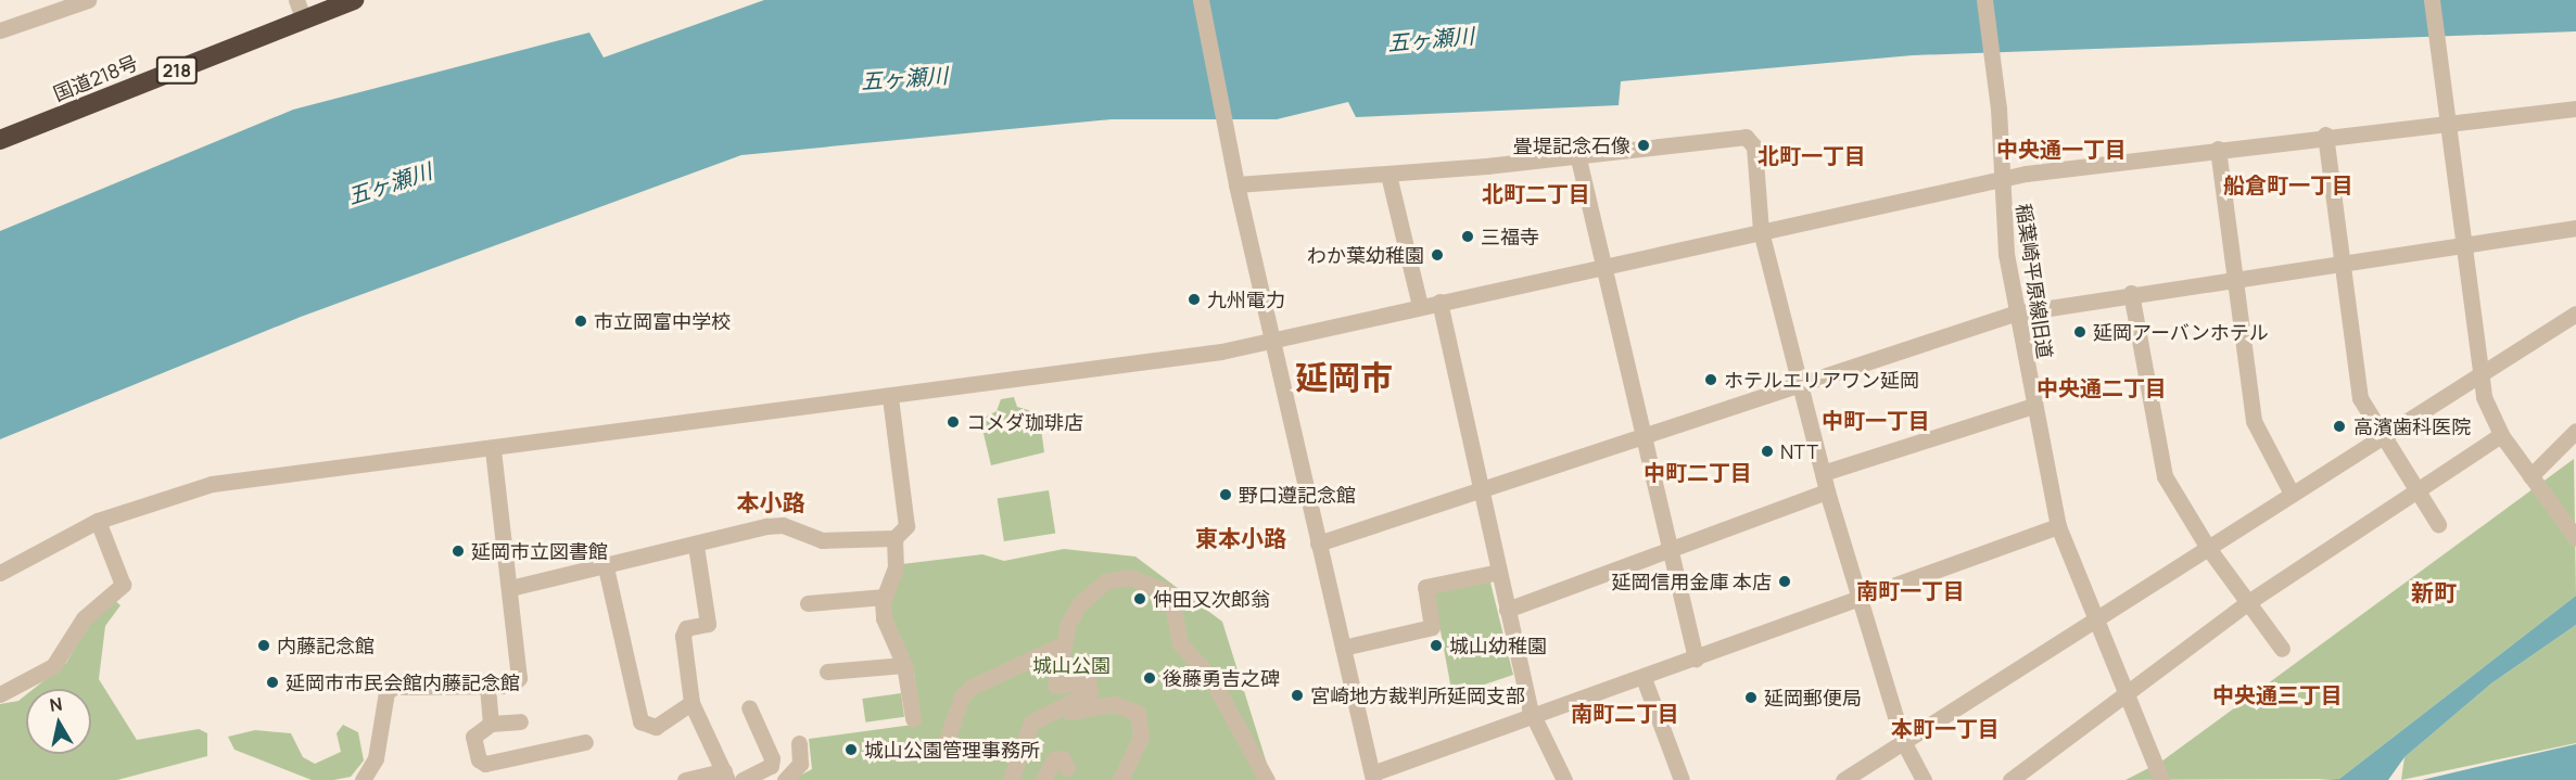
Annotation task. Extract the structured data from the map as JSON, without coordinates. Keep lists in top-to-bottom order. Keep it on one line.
{"streets":{"highway":["218","国道218号"],"street":["稲葉崎平原線旧道"]},"districts":["中央通一丁目","北町一丁目","船倉町一丁目","北町二丁目","延岡市","中央通二丁目","中町一丁目","中町二丁目","本小路","東本小路","南町一丁目","新町","中央通三丁目","南町二丁目","本町一丁目"],"water":["五ヶ瀬川"],"parks":["城山公園"],"places":["畳堤記念石像","三福寺","わか葉幼稚園","九州電力","市立岡富中学校","延岡アーバンホテル","ホテルエリアワン延岡","コメダ珈琲店","高濱歯科医院","NTT","野口遵記念館","延岡市立図書館","延岡信用金庫 本店","仲田又次郎翁","内藤記念館","城山幼稚園","後藤勇吉之碑","延岡市市民会館内藤記念館","宮崎地方裁判所延岡支部","延岡郵便局","城山公園管理事務所"],"north":"top"}
